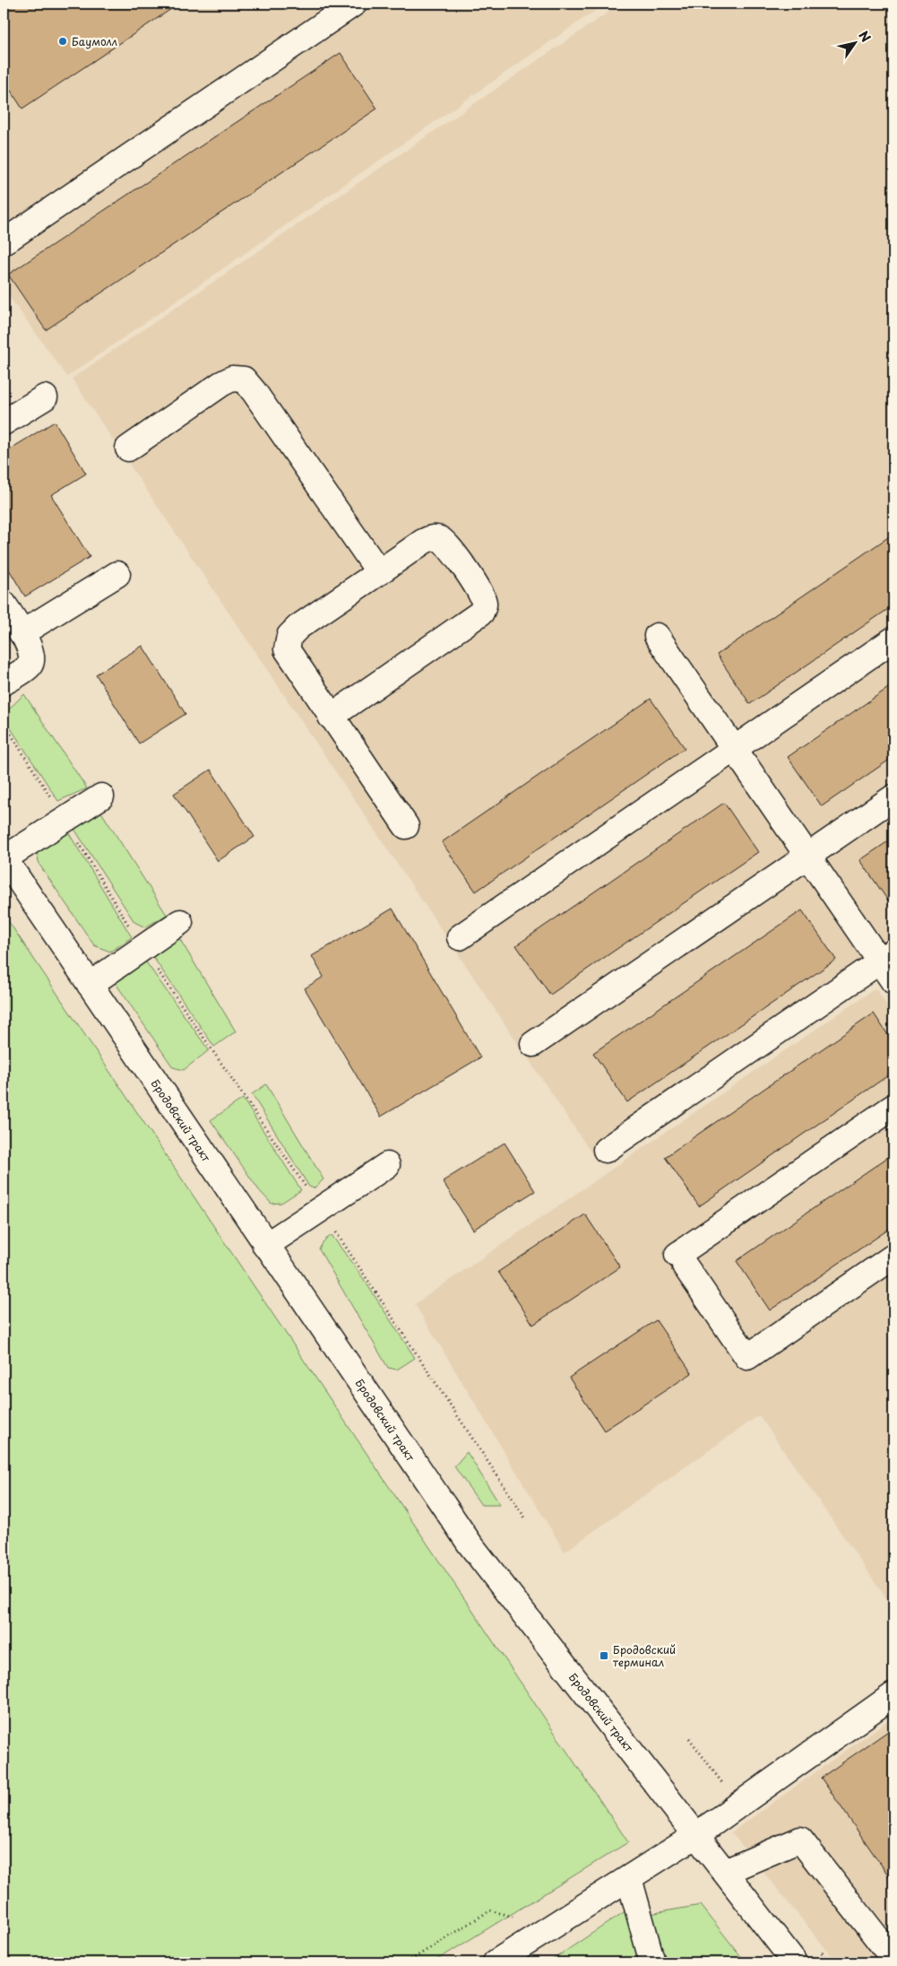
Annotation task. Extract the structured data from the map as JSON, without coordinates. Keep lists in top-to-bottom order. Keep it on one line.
{"streets":{"street":["Бродовский тракт"]},"places":{"other":["Баумолл"],"transit":["Бродовский терминал"]},"north":"top right"}
